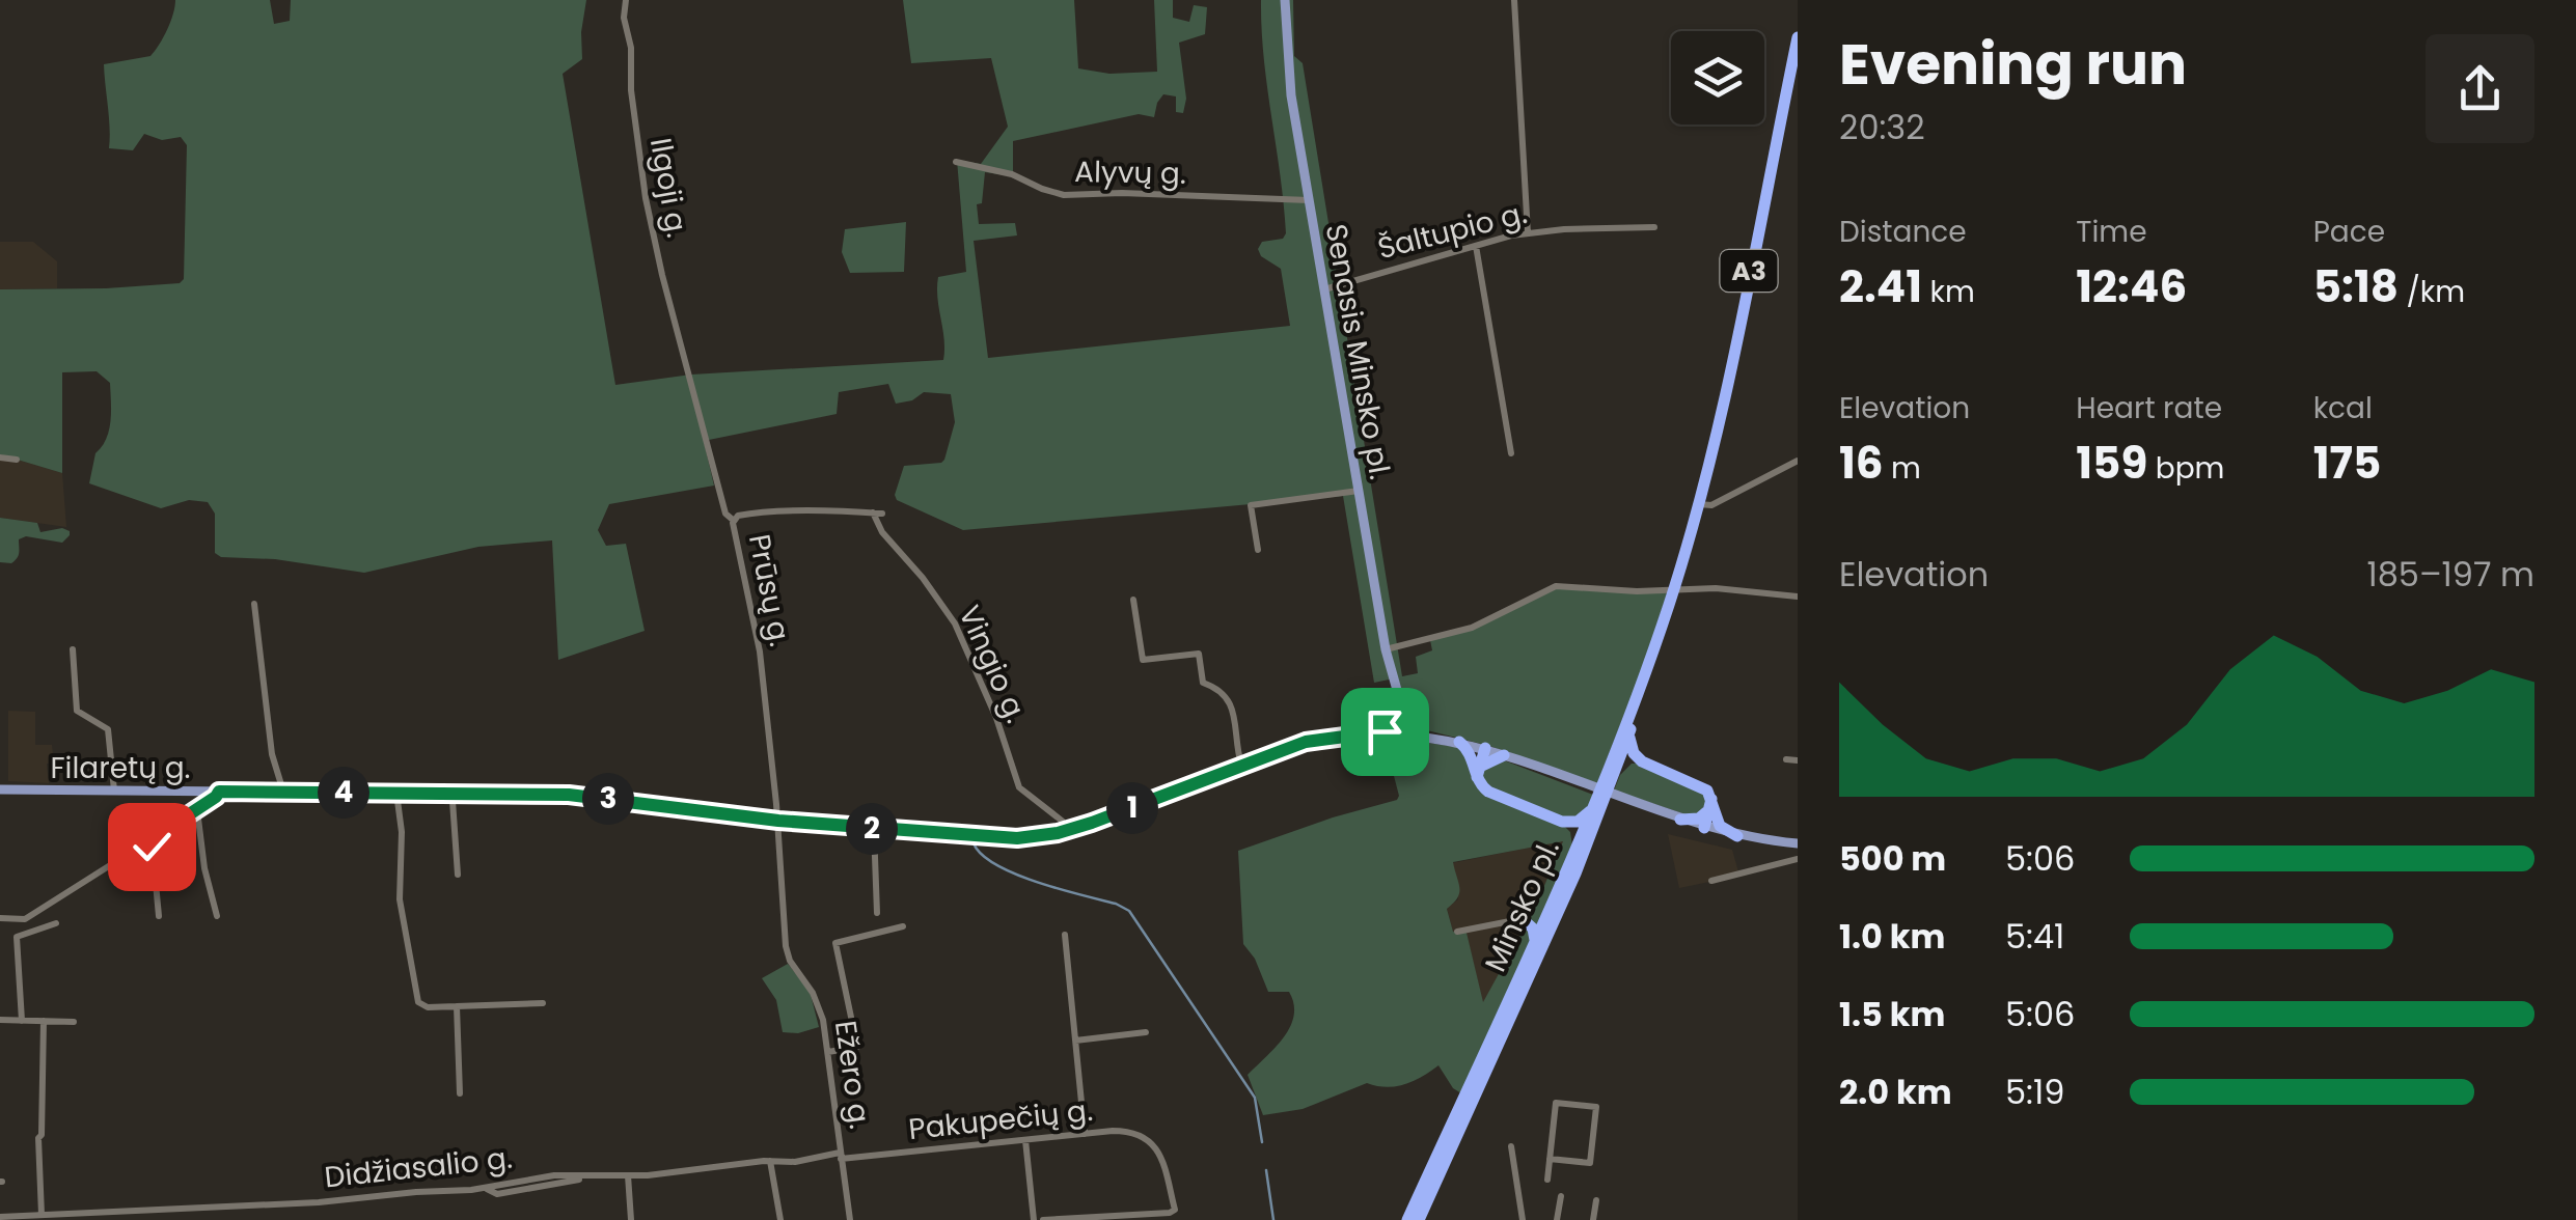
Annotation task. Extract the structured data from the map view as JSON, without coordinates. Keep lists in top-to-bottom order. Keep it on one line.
{"streets":{"highway":["A3","Minsko pl."],"main road":["Senasis Minsko pl.","Filaretų g."],"street":["Alyvų g.","Ilgoji g.","Šaltupio g.","Prūsų g.","Vingio g.","Ežero g.","Pakupečių g.","Didžiasalio g."]},"crossings":[["Alyvų g.","Senasis Minsko pl."],["Ilgoji g.","Prūsų g."],["Šaltupio g.","Senasis Minsko pl."],["Senasis Minsko pl.","Filaretų g."],["Prūsų g.","Vingio g."],["Prūsų g.","Filaretų g."],["Prūsų g.","Ežero g."],["Vingio g.","Filaretų g."],["Filaretų g.","Ežero g."],["Ežero g.","Pakupečių g."],["Ežero g.","Didžiasalio g."],["Pakupečių g.","Didžiasalio g."]],"page":{"heading":["Evening run","20:32"],"stats":[["Distance","2.41 km"],["Time","12:46"],["Pace","5:18 /km"],["Elevation","16 m"],["Heart rate","159 bpm"],["kcal","175"]],"chart":["Elevation","185–197 m"],"pins":["4","3","1","2"],"list":[{"name":"500 m","note":"5:06"},{"name":"1.0 km","note":"5:41"},{"name":"1.5 km","note":"5:06"},{"name":"2.0 km","note":"5:19"}]}}
